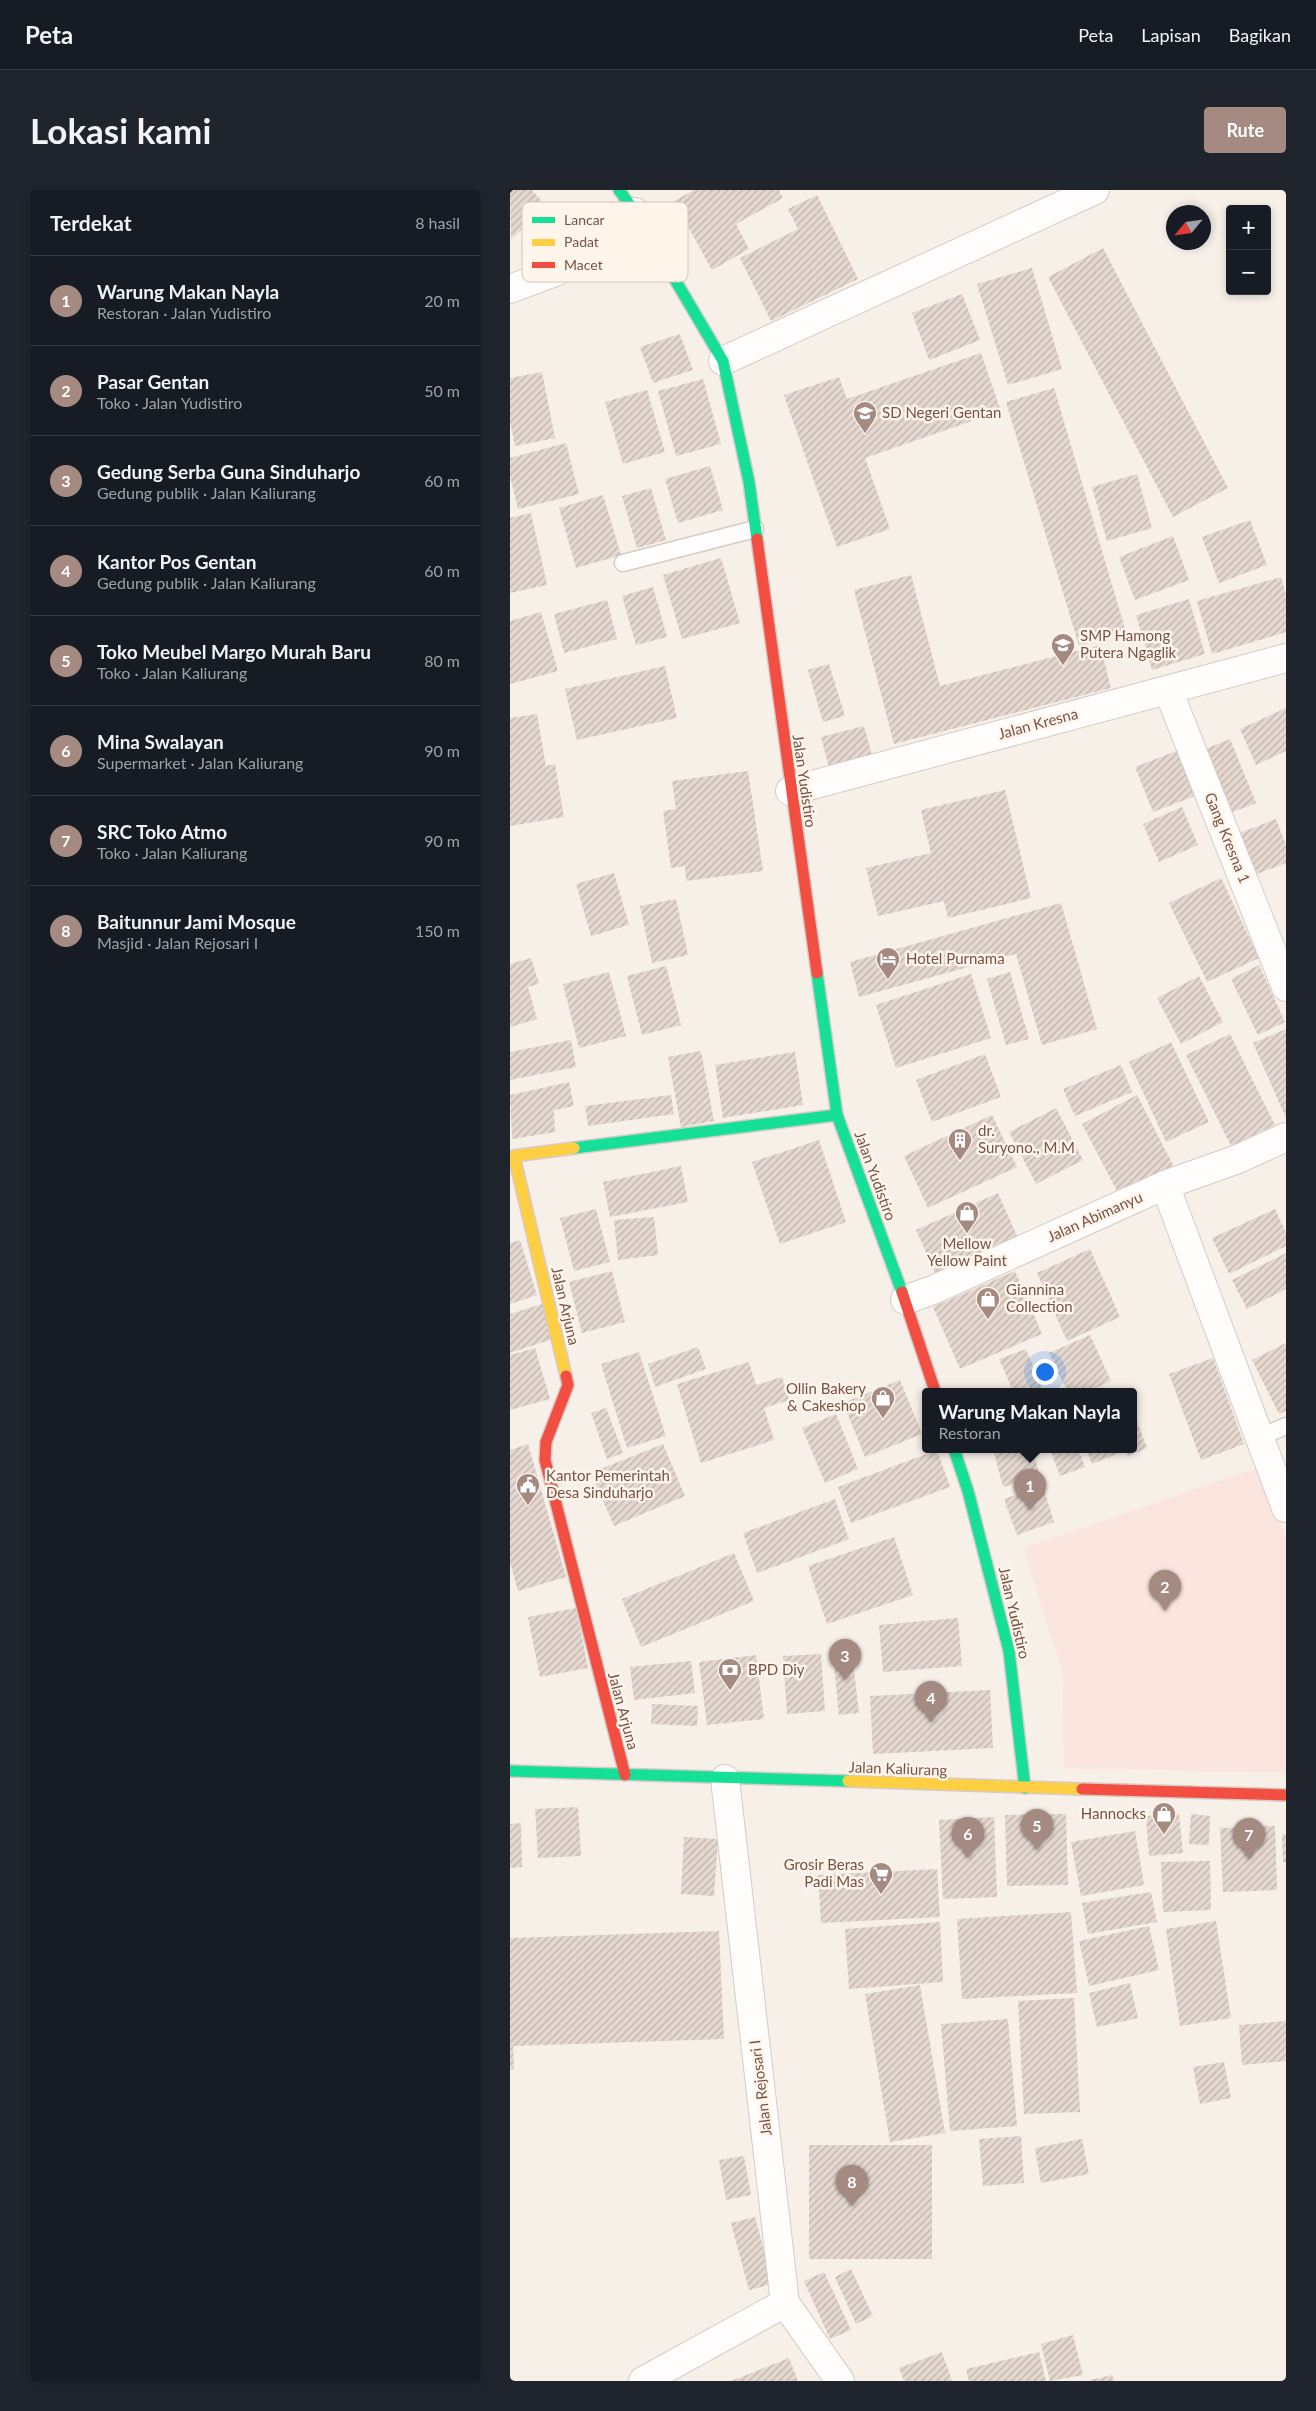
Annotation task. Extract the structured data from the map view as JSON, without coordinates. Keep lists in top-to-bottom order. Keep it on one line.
{"streets":{"street":["Jalan Kresna","Jalan Yudistiro","Gang Kresna 1","Jalan Abimanyu","Jalan Arjuna","Jalan Kaliurang","Jalan Rejosari I"]},"crossings":[["Jalan Kresna","Jalan Yudistiro"],["Jalan Kresna","Gang Kresna 1"],["Jalan Yudistiro","Jalan Abimanyu"],["Jalan Yudistiro","Jalan Arjuna"],["Jalan Yudistiro","Jalan Kaliurang"],["Jalan Arjuna","Jalan Kaliurang"],["Jalan Kaliurang","Jalan Rejosari I"]],"places":{"school or university":["SD Negeri Gentan","SMP Hamong Putera Ngaglik"],"hotel":["Hotel Purnama"],"building":["dr. Suryono., M.M"],"shop":["Mellow Yellow Paint","Giannina Collection","Ollin Bakery & Cakeshop","Hannocks"],"public building":["Kantor Pemerintah Desa Sinduharjo"],"bank":["BPD Diy"],"supermarket":["Grosir Beras Padi Mas"]},"legend":["Lancar","Padat","Macet"],"north":"bottom left","page":{"header":"Peta","nav":["Peta","Lapisan","Bagikan"],"buttons":"Rute","title":"Lokasi kami","heading":["Terdekat","8 hasil"],"map_buttons":["+","−"],"list":[{"mark":"1","name":"Warung Makan Nayla","note":"Restoran · Jalan Yudistiro","value":"20 m"},{"mark":"2","name":"Pasar Gentan","note":"Toko · Jalan Yudistiro","value":"50 m"},{"mark":"3","name":"Gedung Serba Guna Sinduharjo","note":"Gedung publik · Jalan Kaliurang","value":"60 m"},{"mark":"4","name":"Kantor Pos Gentan","note":"Gedung publik · Jalan Kaliurang","value":"60 m"},{"mark":"5","name":"Toko Meubel Margo Murah Baru","note":"Toko · Jalan Kaliurang","value":"80 m"},{"mark":"6","name":"Mina Swalayan","note":"Supermarket · Jalan Kaliurang","value":"90 m"},{"mark":"7","name":"SRC Toko Atmo","note":"Toko · Jalan Kaliurang","value":"90 m"},{"mark":"8","name":"Baitunnur Jami Mosque","note":"Masjid · Jalan Rejosari I","value":"150 m"}],"popup":["Warung Makan Nayla","Restoran"],"pins":["1","2","3","4","5","6","7","8"]}}
